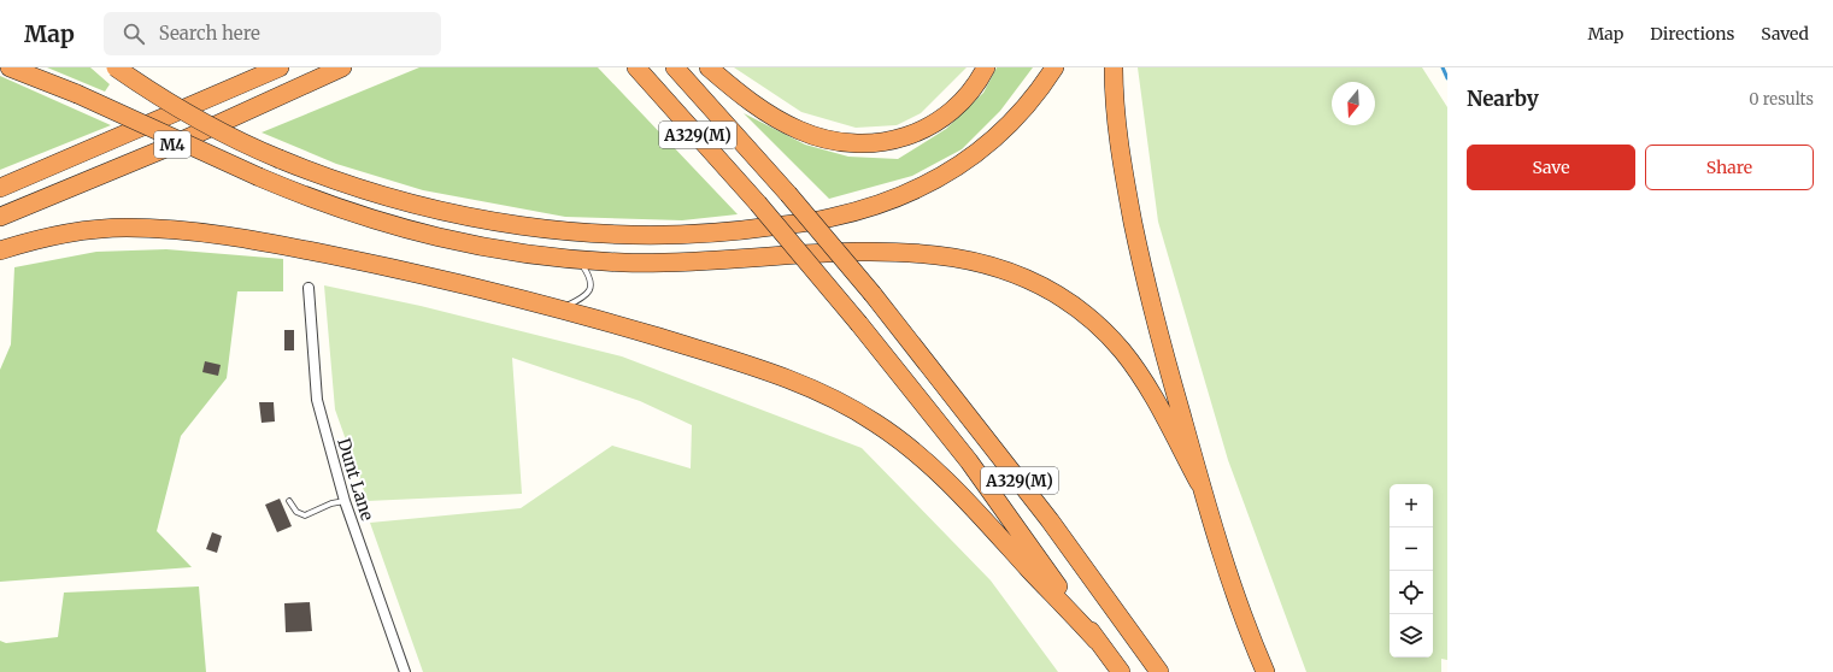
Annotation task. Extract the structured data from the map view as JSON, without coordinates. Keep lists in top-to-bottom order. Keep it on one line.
{"streets":{"highway":["A329(M)","M4"],"street":["Dunt Lane"]},"north":"bottom","page":{"header":"Map","search":"Search here","nav":["Map","Directions","Saved"],"heading":["Nearby","0 results"],"buttons":["Save","Share"],"map_buttons":["+","−"]}}
